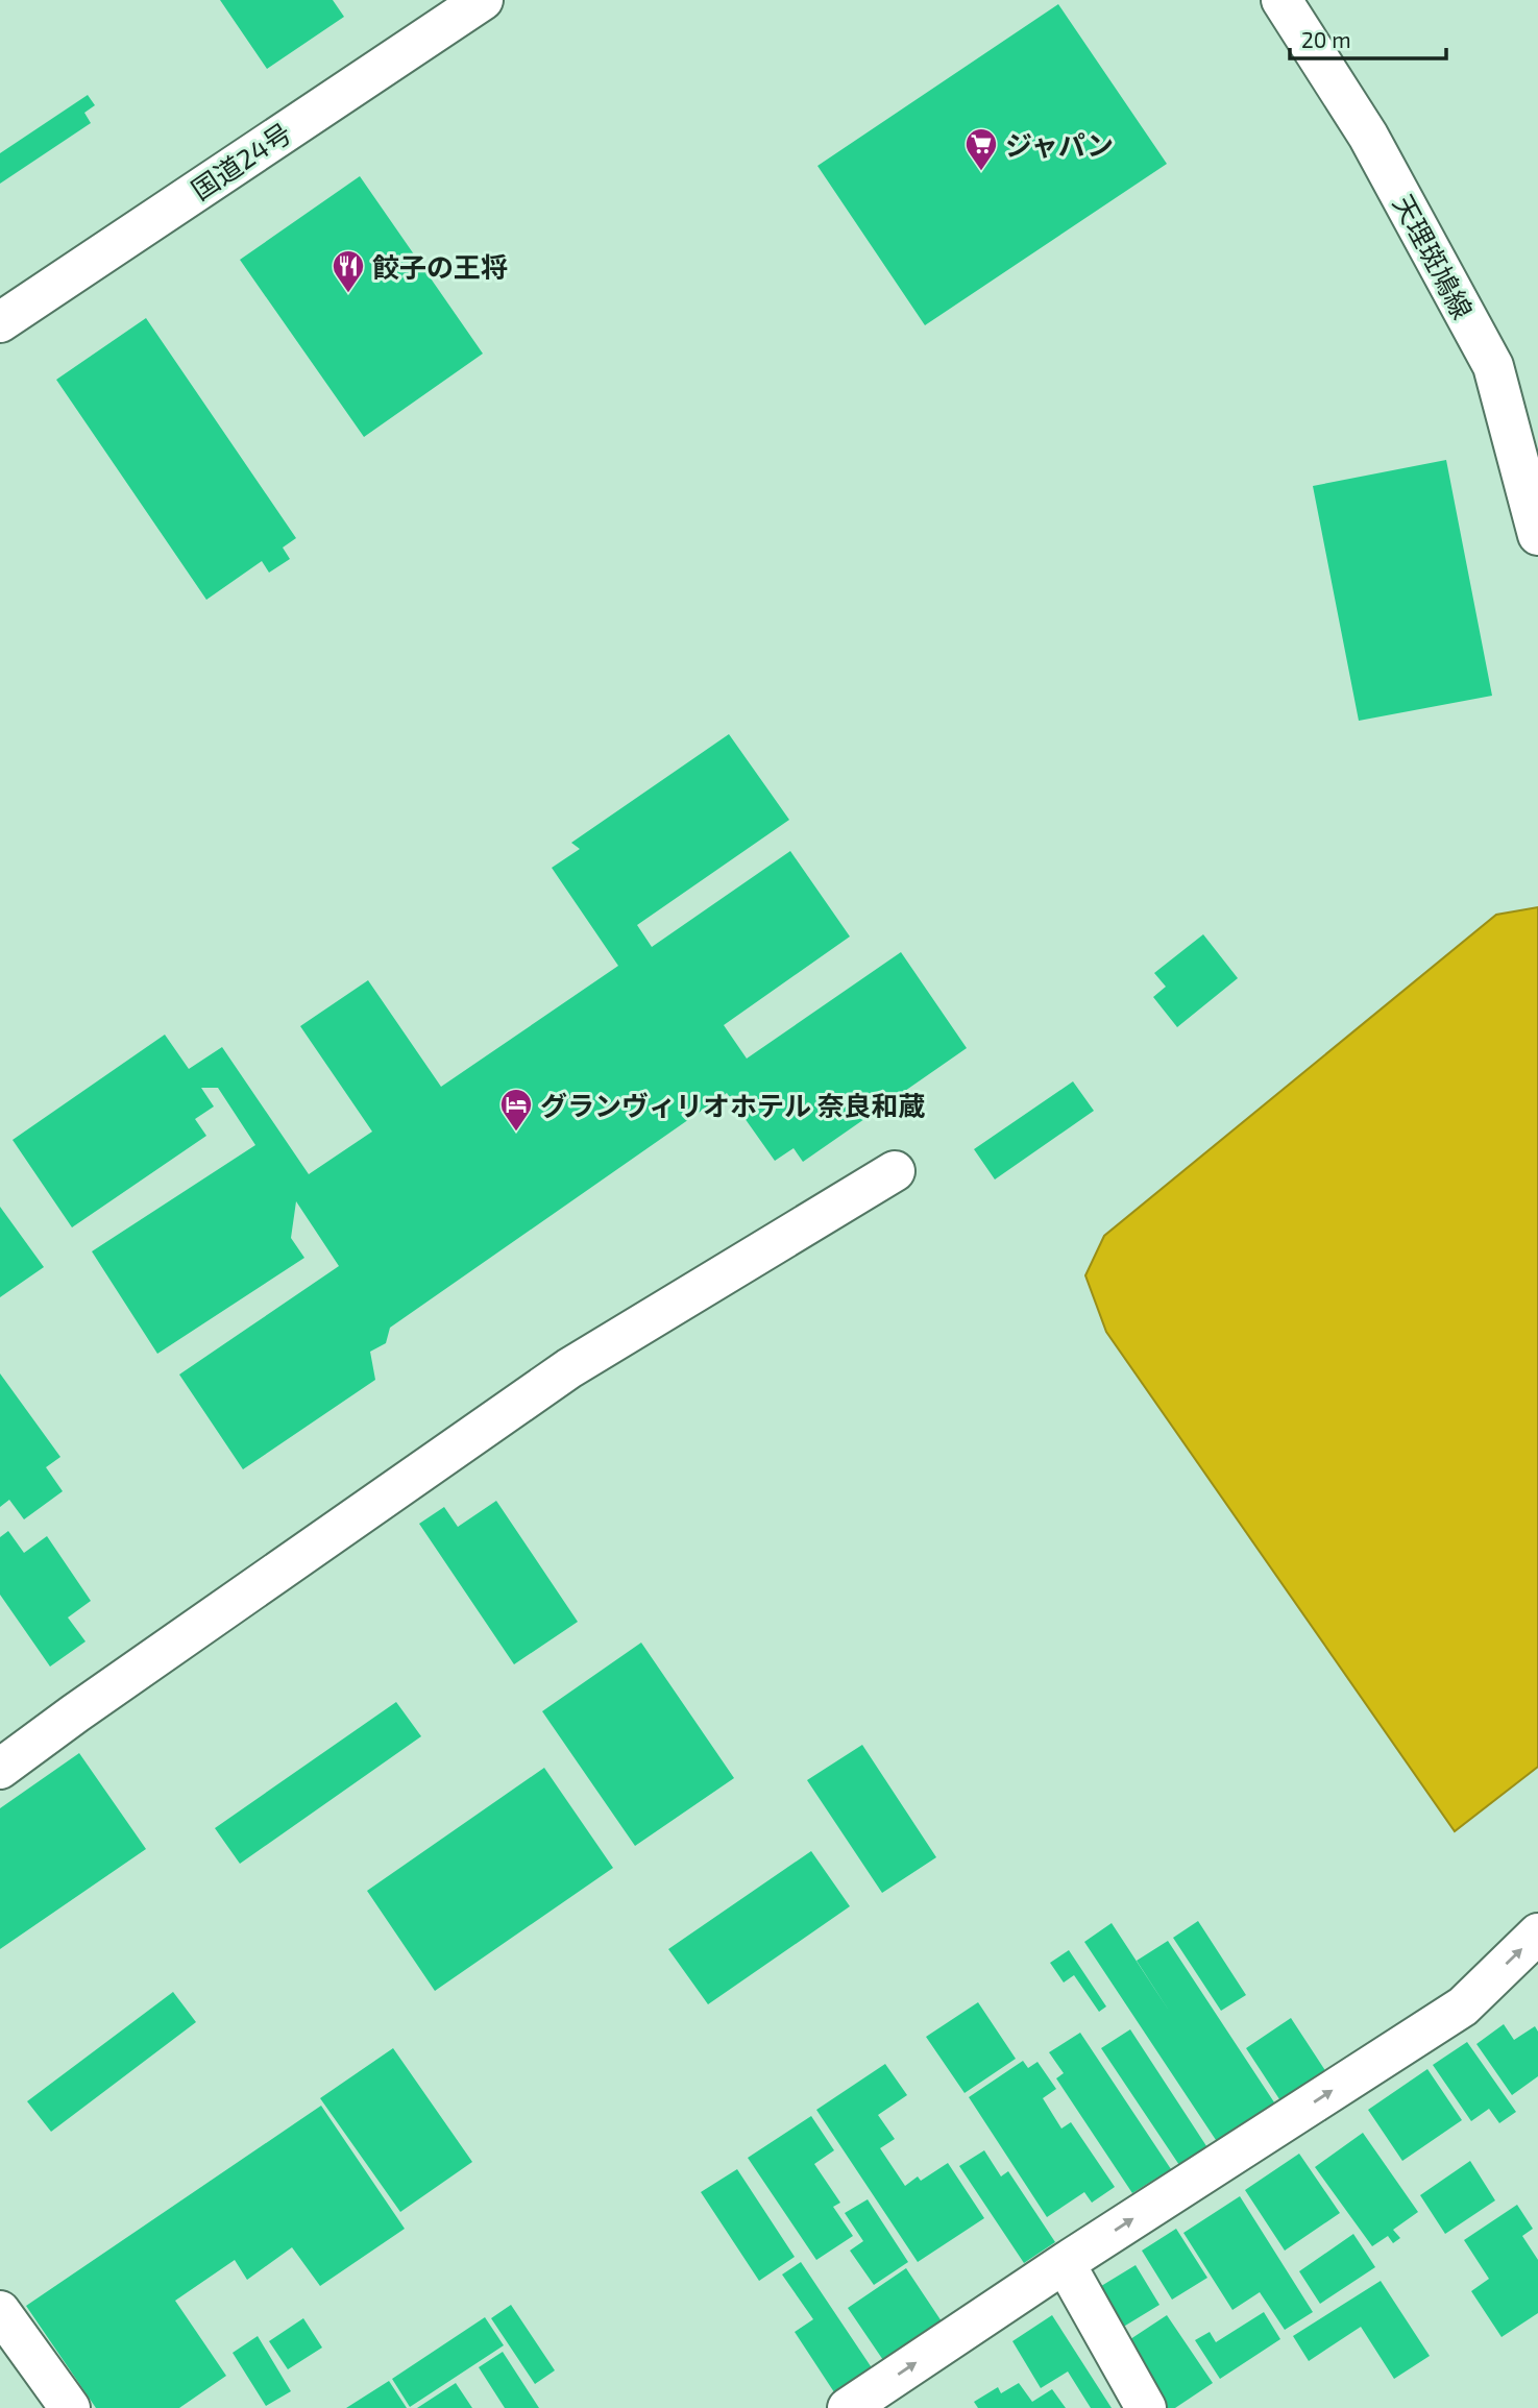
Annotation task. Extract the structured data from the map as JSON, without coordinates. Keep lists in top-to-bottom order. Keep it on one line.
{"streets":{"main road":["国道24号","天理斑鳩線"]},"places":{"supermarket":["ジャパン"],"restaurant":["餃子の王将"],"hotel":["グランヴィリオホテル 奈良和蔵"]},"scale_bar":"20 m"}
